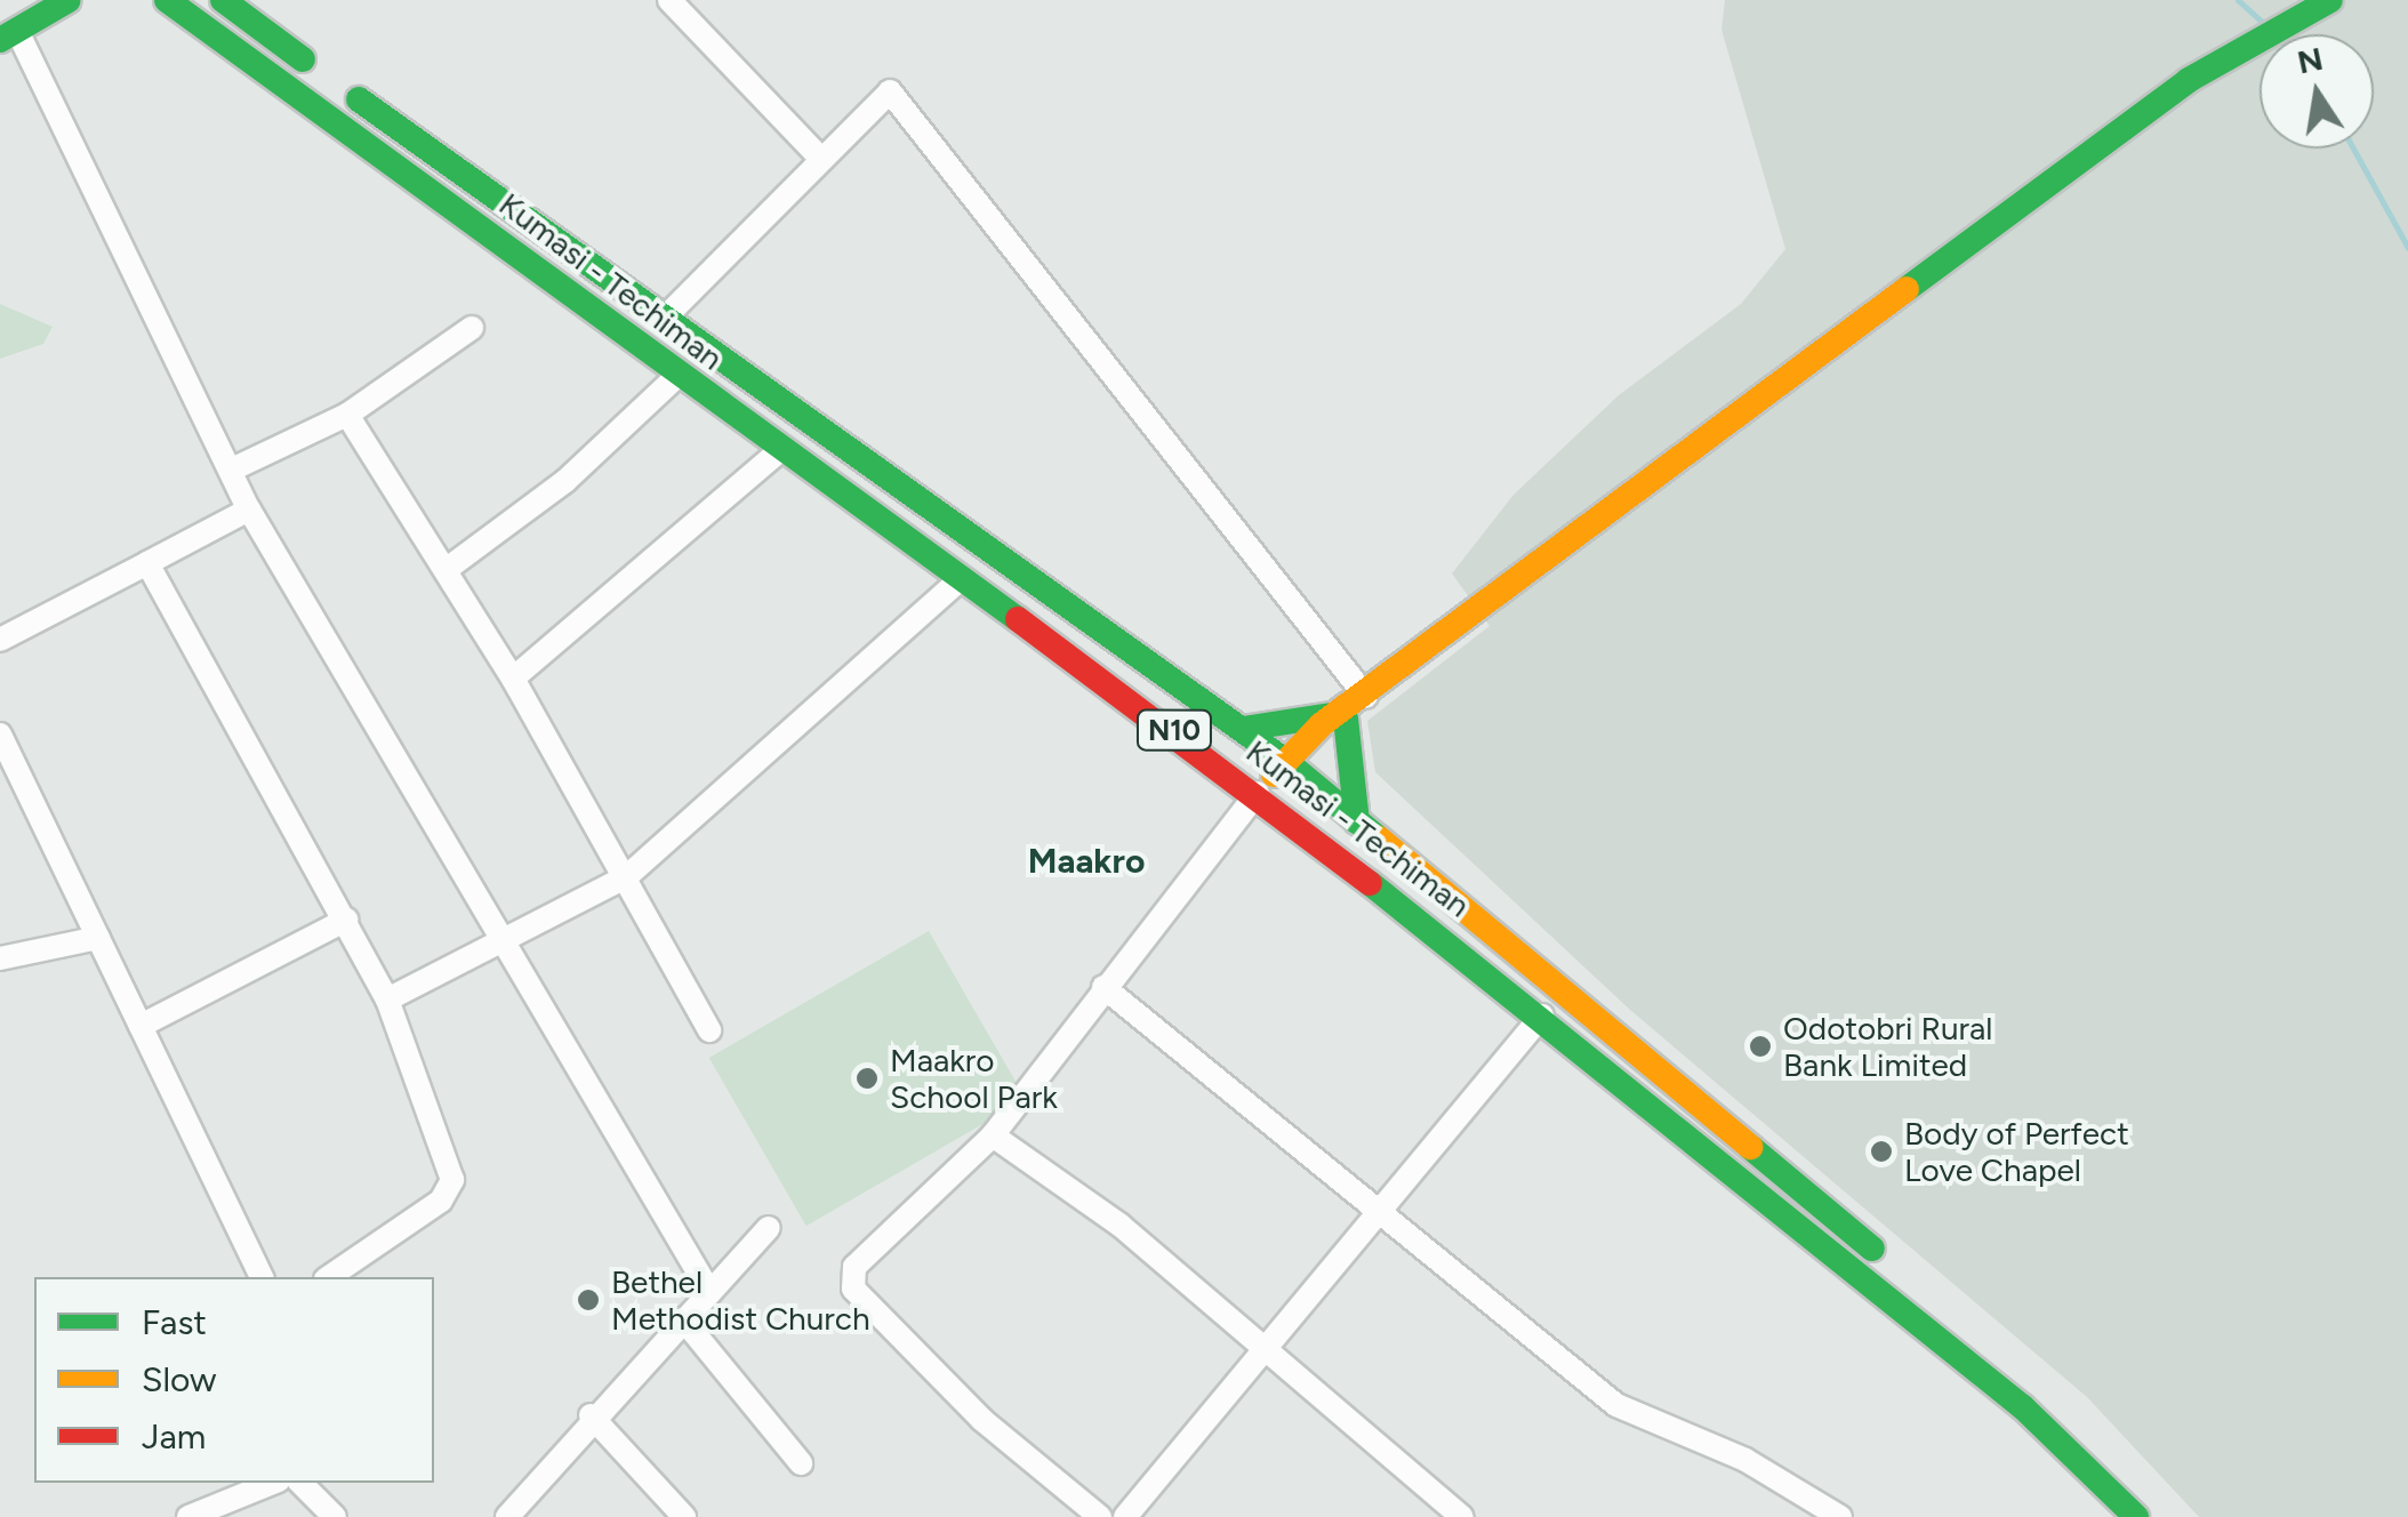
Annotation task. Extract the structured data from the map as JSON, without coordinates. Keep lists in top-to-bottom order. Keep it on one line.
{"streets":{"main road":["Kumasi - Techiman","N10"]},"districts":["Maakro"],"places":["Odotobri Rural Bank Limited","Maakro School Park","Body of Perfect Love Chapel","Bethel Methodist Church"],"legend":["Fast","Slow","Jam"],"north":"top"}
